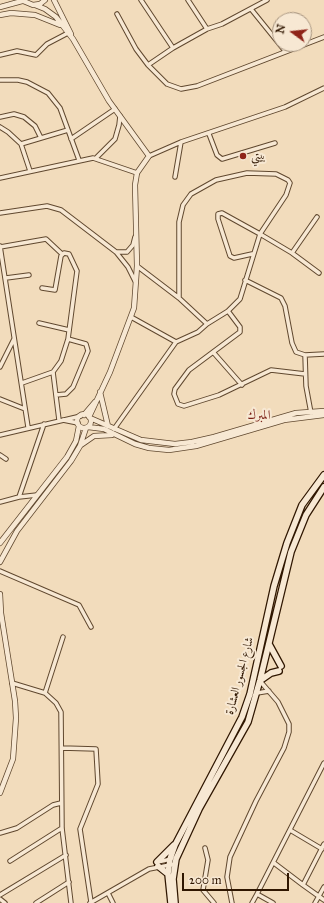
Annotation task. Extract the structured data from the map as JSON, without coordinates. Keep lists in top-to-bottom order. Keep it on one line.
{"streets":{"main road":["شارع الجسور العشارة"]},"districts":["المبرك"],"places":["بيتي"],"scale_bar":"200 m","north":"left"}
